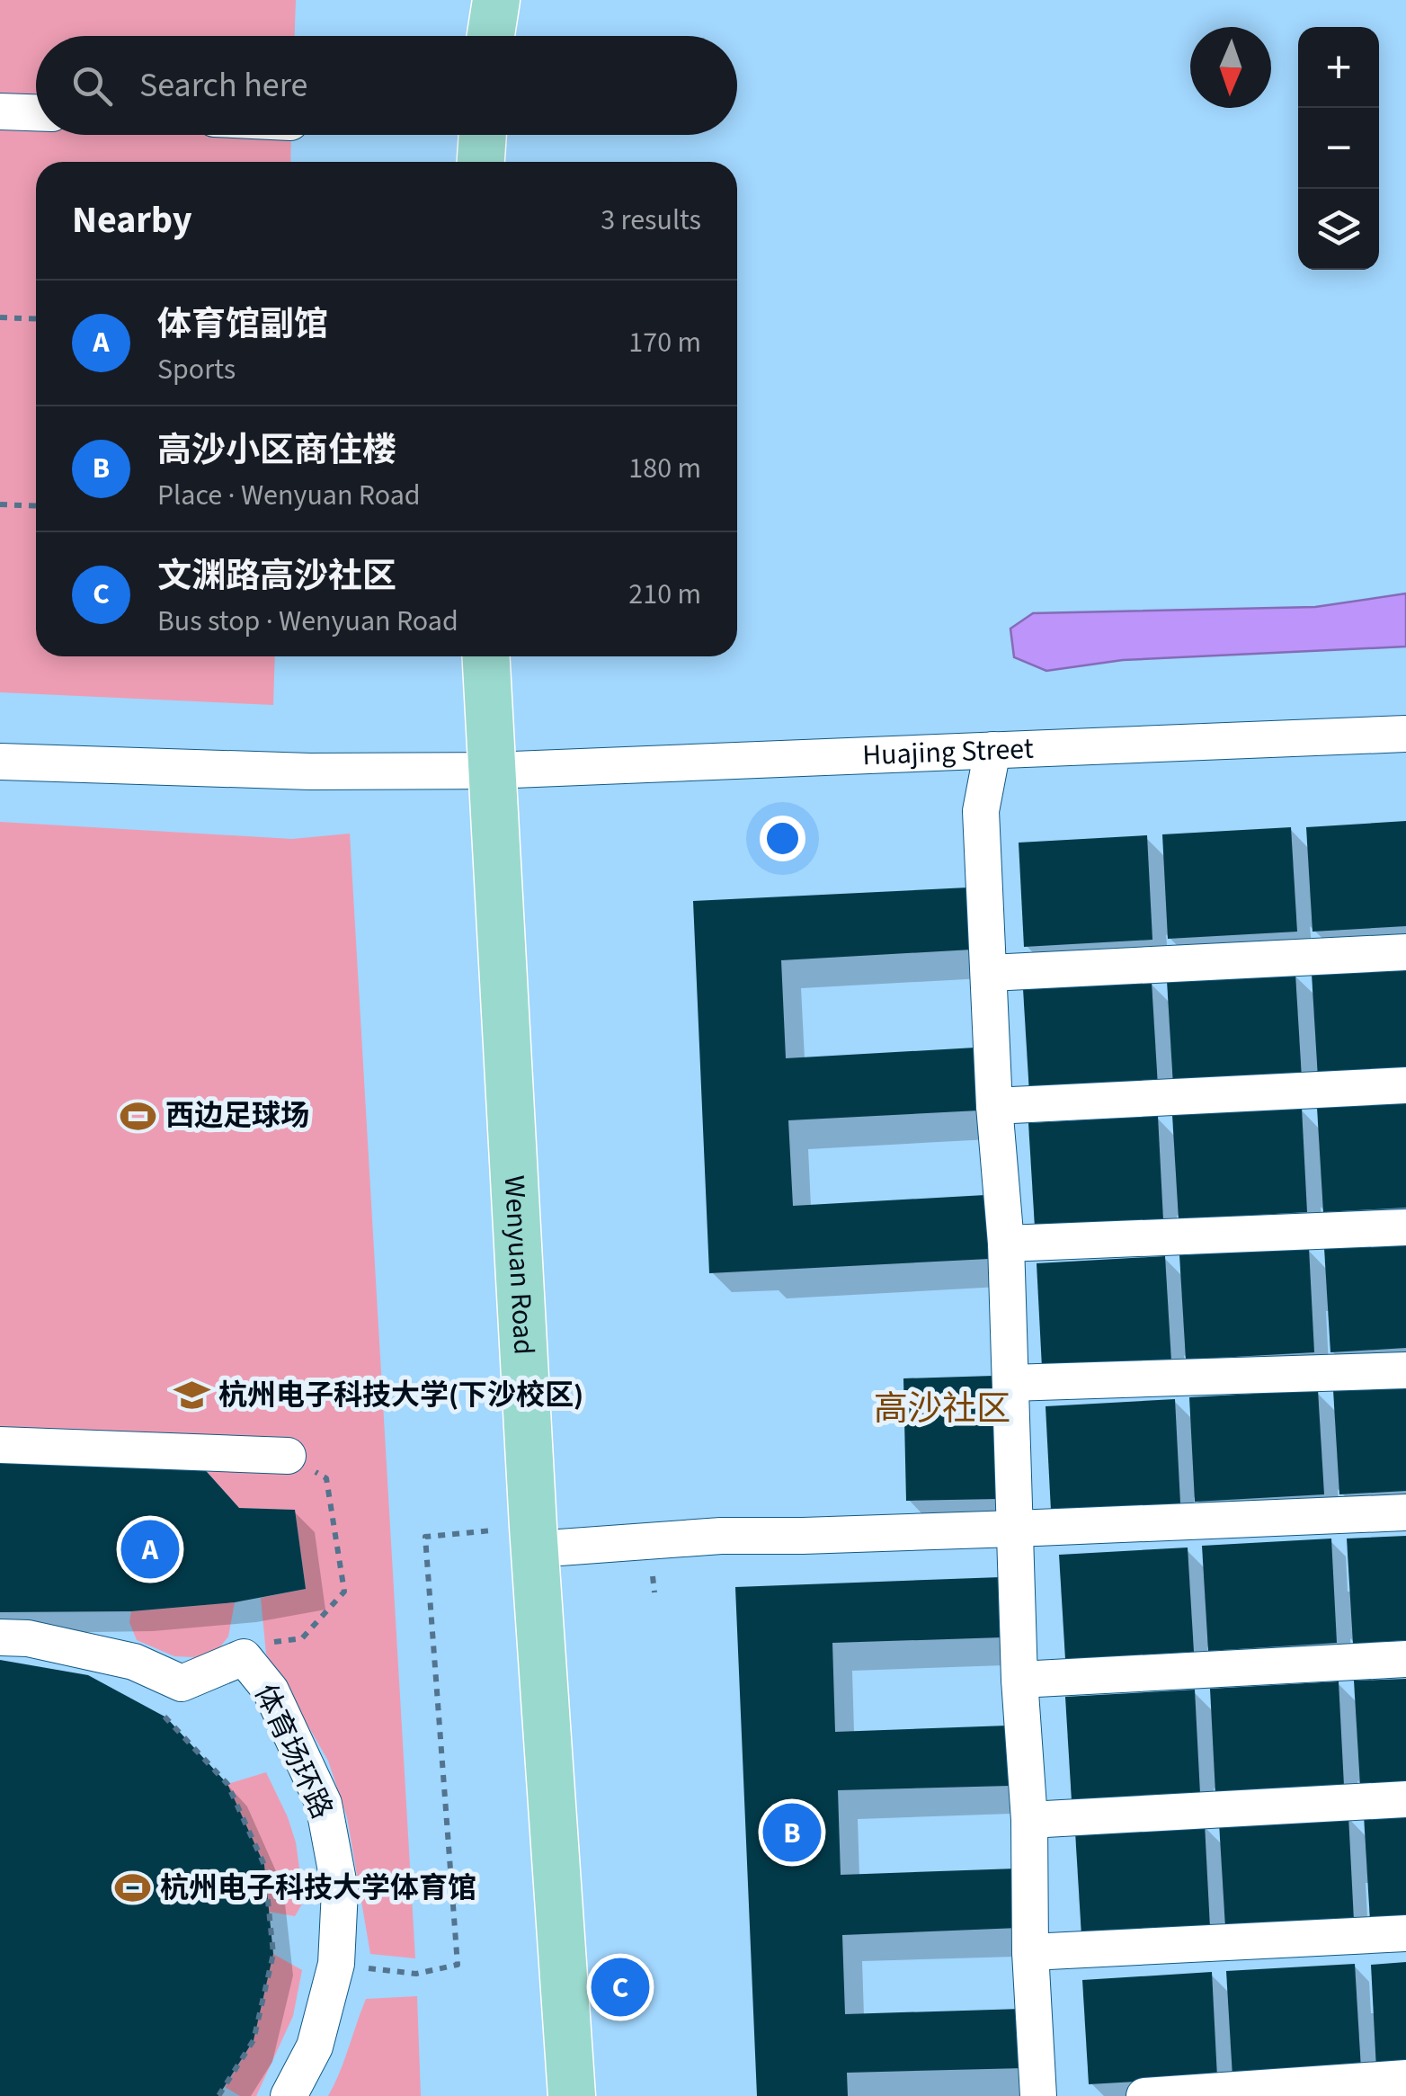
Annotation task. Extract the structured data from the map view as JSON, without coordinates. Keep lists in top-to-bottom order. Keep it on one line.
{"streets":{"main road":["Wenyuan Road"],"street":["Huajing Street","体育场环路"]},"crossings":[["Huajing Street","Wenyuan Road"]],"districts":["高沙社区"],"places":{"sports":["西边足球场","杭州电子科技大学体育馆"],"school or university":["杭州电子科技大学(下沙校区)"]},"north":"bottom","page":{"map_buttons":["+","−"],"search":"Search here","heading":["Nearby","3 results"],"list":[{"mark":"A","name":"体育馆副馆","note":"Sports","value":"170 m"},{"mark":"B","name":"高沙小区商住楼","note":"Place · Wenyuan Road","value":"180 m"},{"mark":"C","name":"文渊路高沙社区","note":"Bus stop · Wenyuan Road","value":"210 m"}],"pins":["A","B","C"]}}
